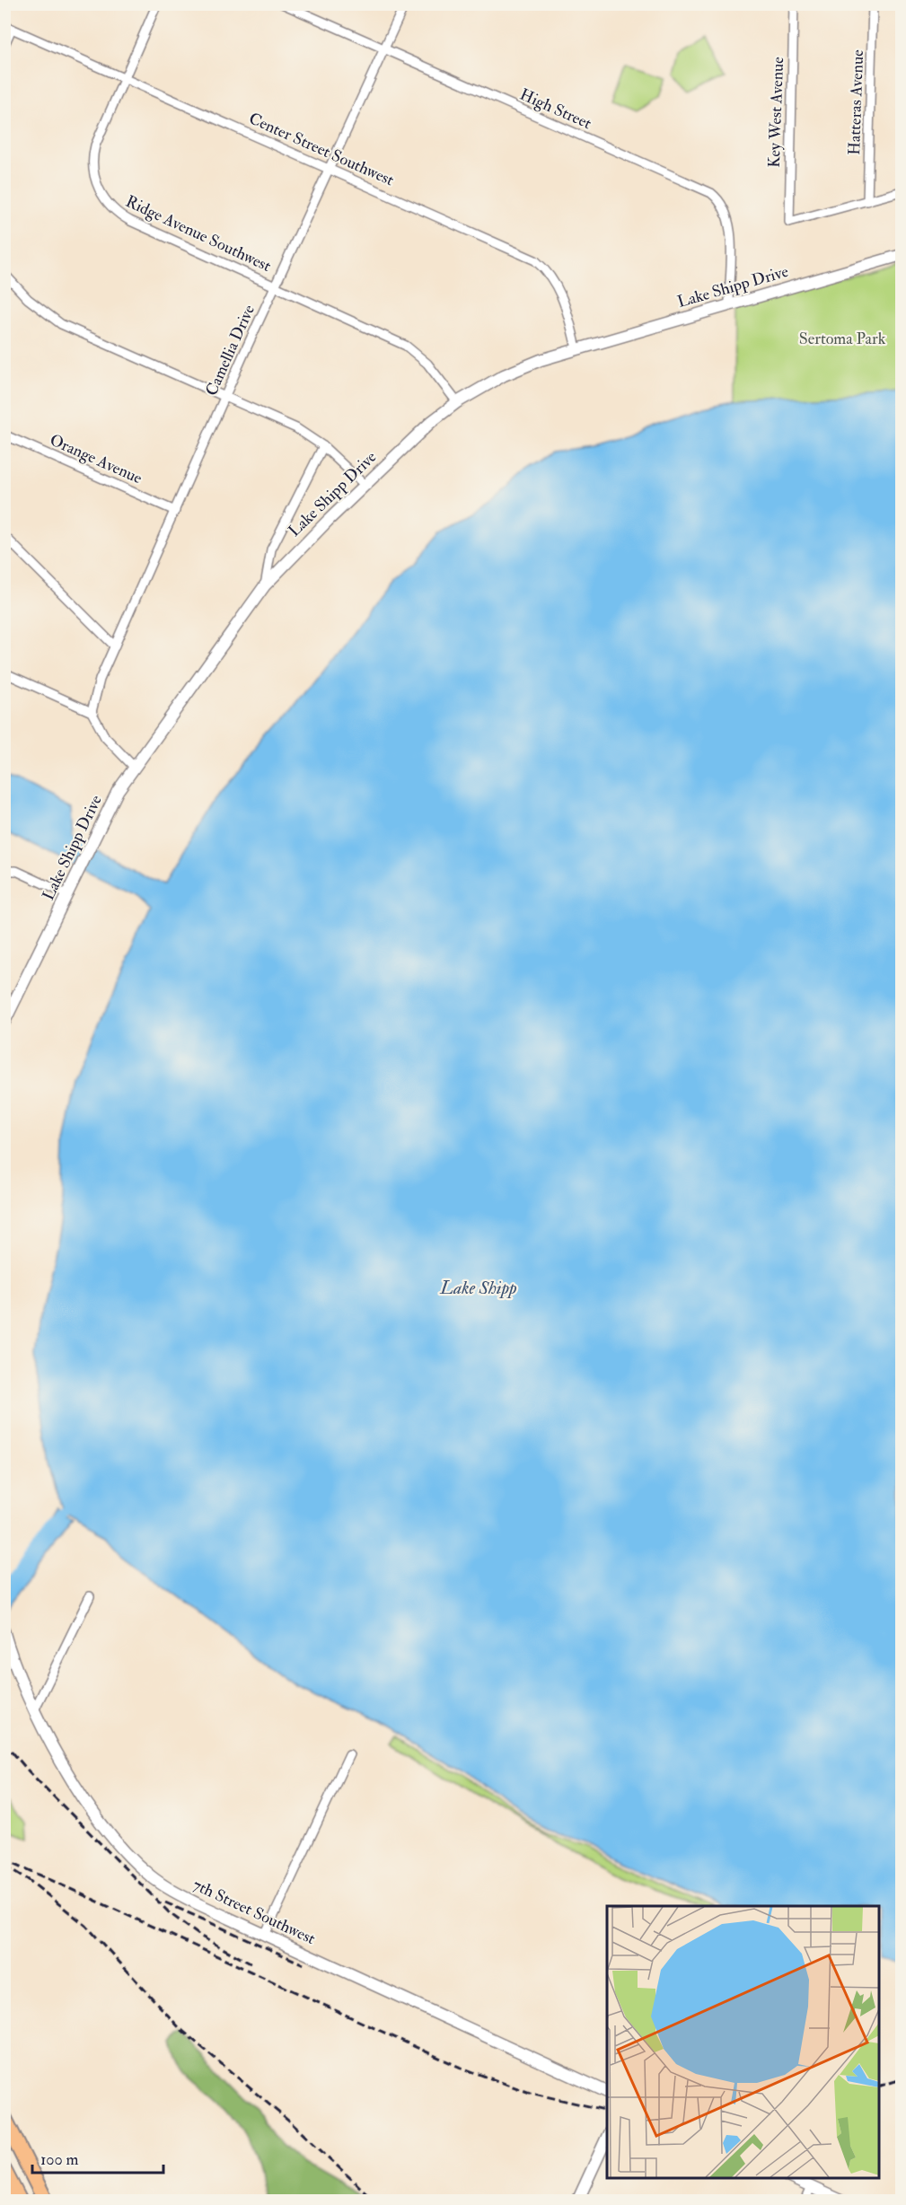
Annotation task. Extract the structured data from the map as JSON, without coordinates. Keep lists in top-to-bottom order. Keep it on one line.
{"streets":{"street":["Hatteras Avenue","High Street","Key West Avenue","Center Street Southwest","Ridge Avenue Southwest","Lake Shipp Drive","Camellia Drive","Orange Avenue","7th Street Southwest"]},"crossings":[["Hatteras Avenue","Key West Avenue"],["High Street","Lake Shipp Drive"],["High Street","Camellia Drive"],["Center Street Southwest","Ridge Avenue Southwest"],["Center Street Southwest","Lake Shipp Drive"],["Center Street Southwest","Camellia Drive"],["Ridge Avenue Southwest","Lake Shipp Drive"],["Ridge Avenue Southwest","Camellia Drive"],["Camellia Drive","Orange Avenue"]],"water":["Lake Shipp"],"parks":["Sertoma Park"],"scale_bar":"100 m"}
